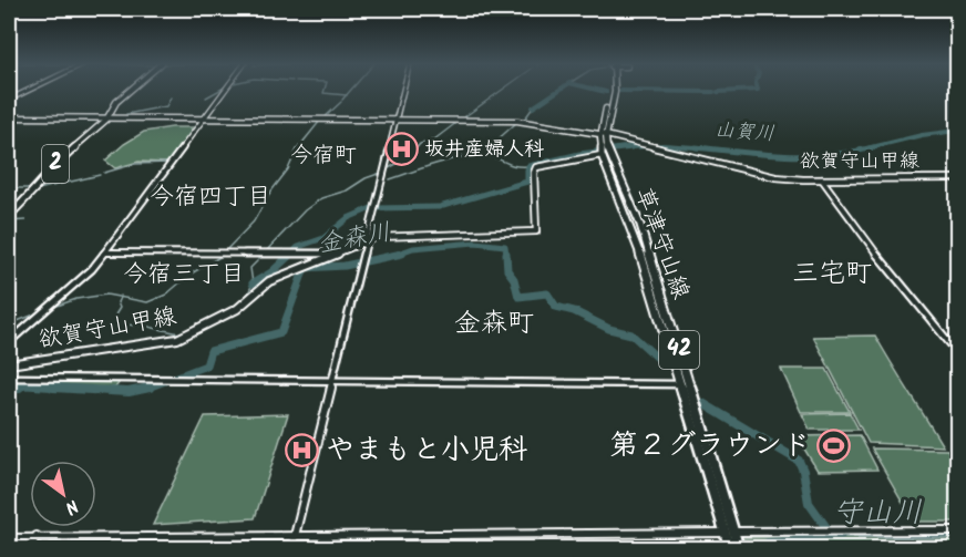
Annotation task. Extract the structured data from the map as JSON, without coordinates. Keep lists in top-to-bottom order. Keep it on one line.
{"streets":{"main road":["欲賀守山甲線","2","草津守山線","42"]},"crossings":[["欲賀守山甲線","2"],["欲賀守山甲線","草津守山線"]],"districts":["今宿町","今宿四丁目","三宅町","今宿三丁目","金森町"],"water":["山賀川","金森川","守山川"],"places":{"hospital":["坂井産婦人科","やまもと小児科"],"sports":["第２グラウンド"]},"north":"bottom right"}
